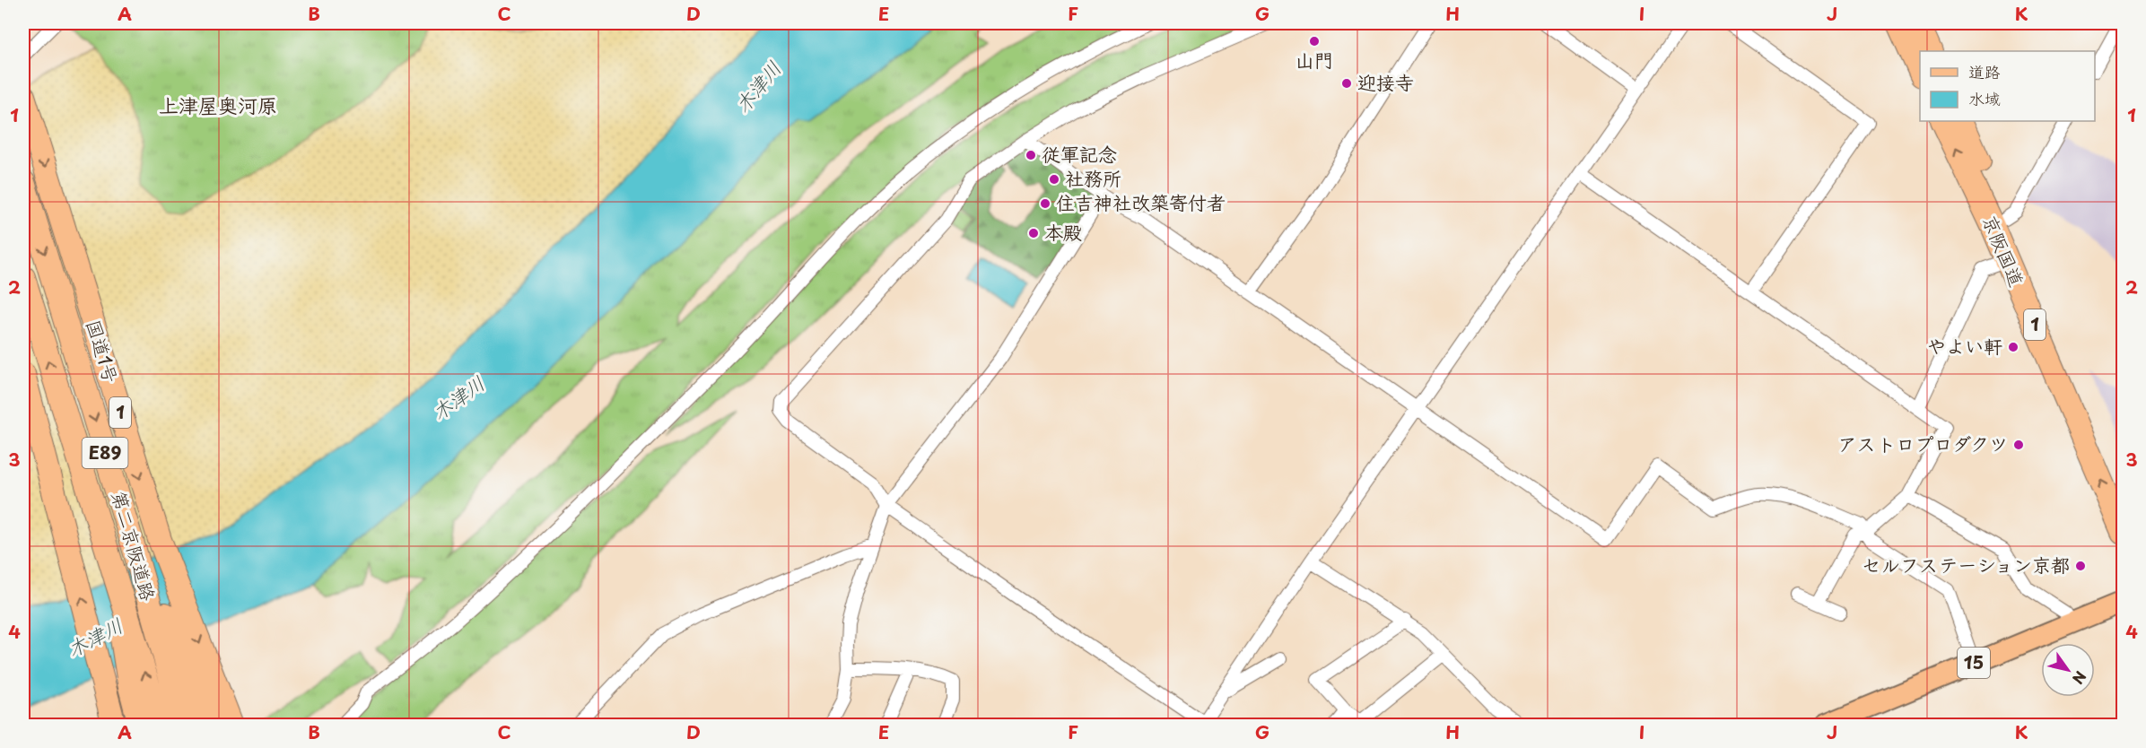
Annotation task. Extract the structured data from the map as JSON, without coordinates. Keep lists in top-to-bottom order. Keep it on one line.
{"streets":{"highway":["京阪国道","1","国道1号","E89","第二京阪道路"],"main road":["15"]},"districts":["上津屋奥河原"],"water":["木津川"],"places":["山門","迎接寺","従軍記念","社務所","住吉神社改築寄付者","本殿","やよい軒","アストロプロダクツ","セルフステーション京都"],"legend":["道路","水域"],"north":"bottom right","grid":{"columns":["A","B","C","D","E","F","G","H","I","J","K"],"rows":["1","2","3","4"]}}
